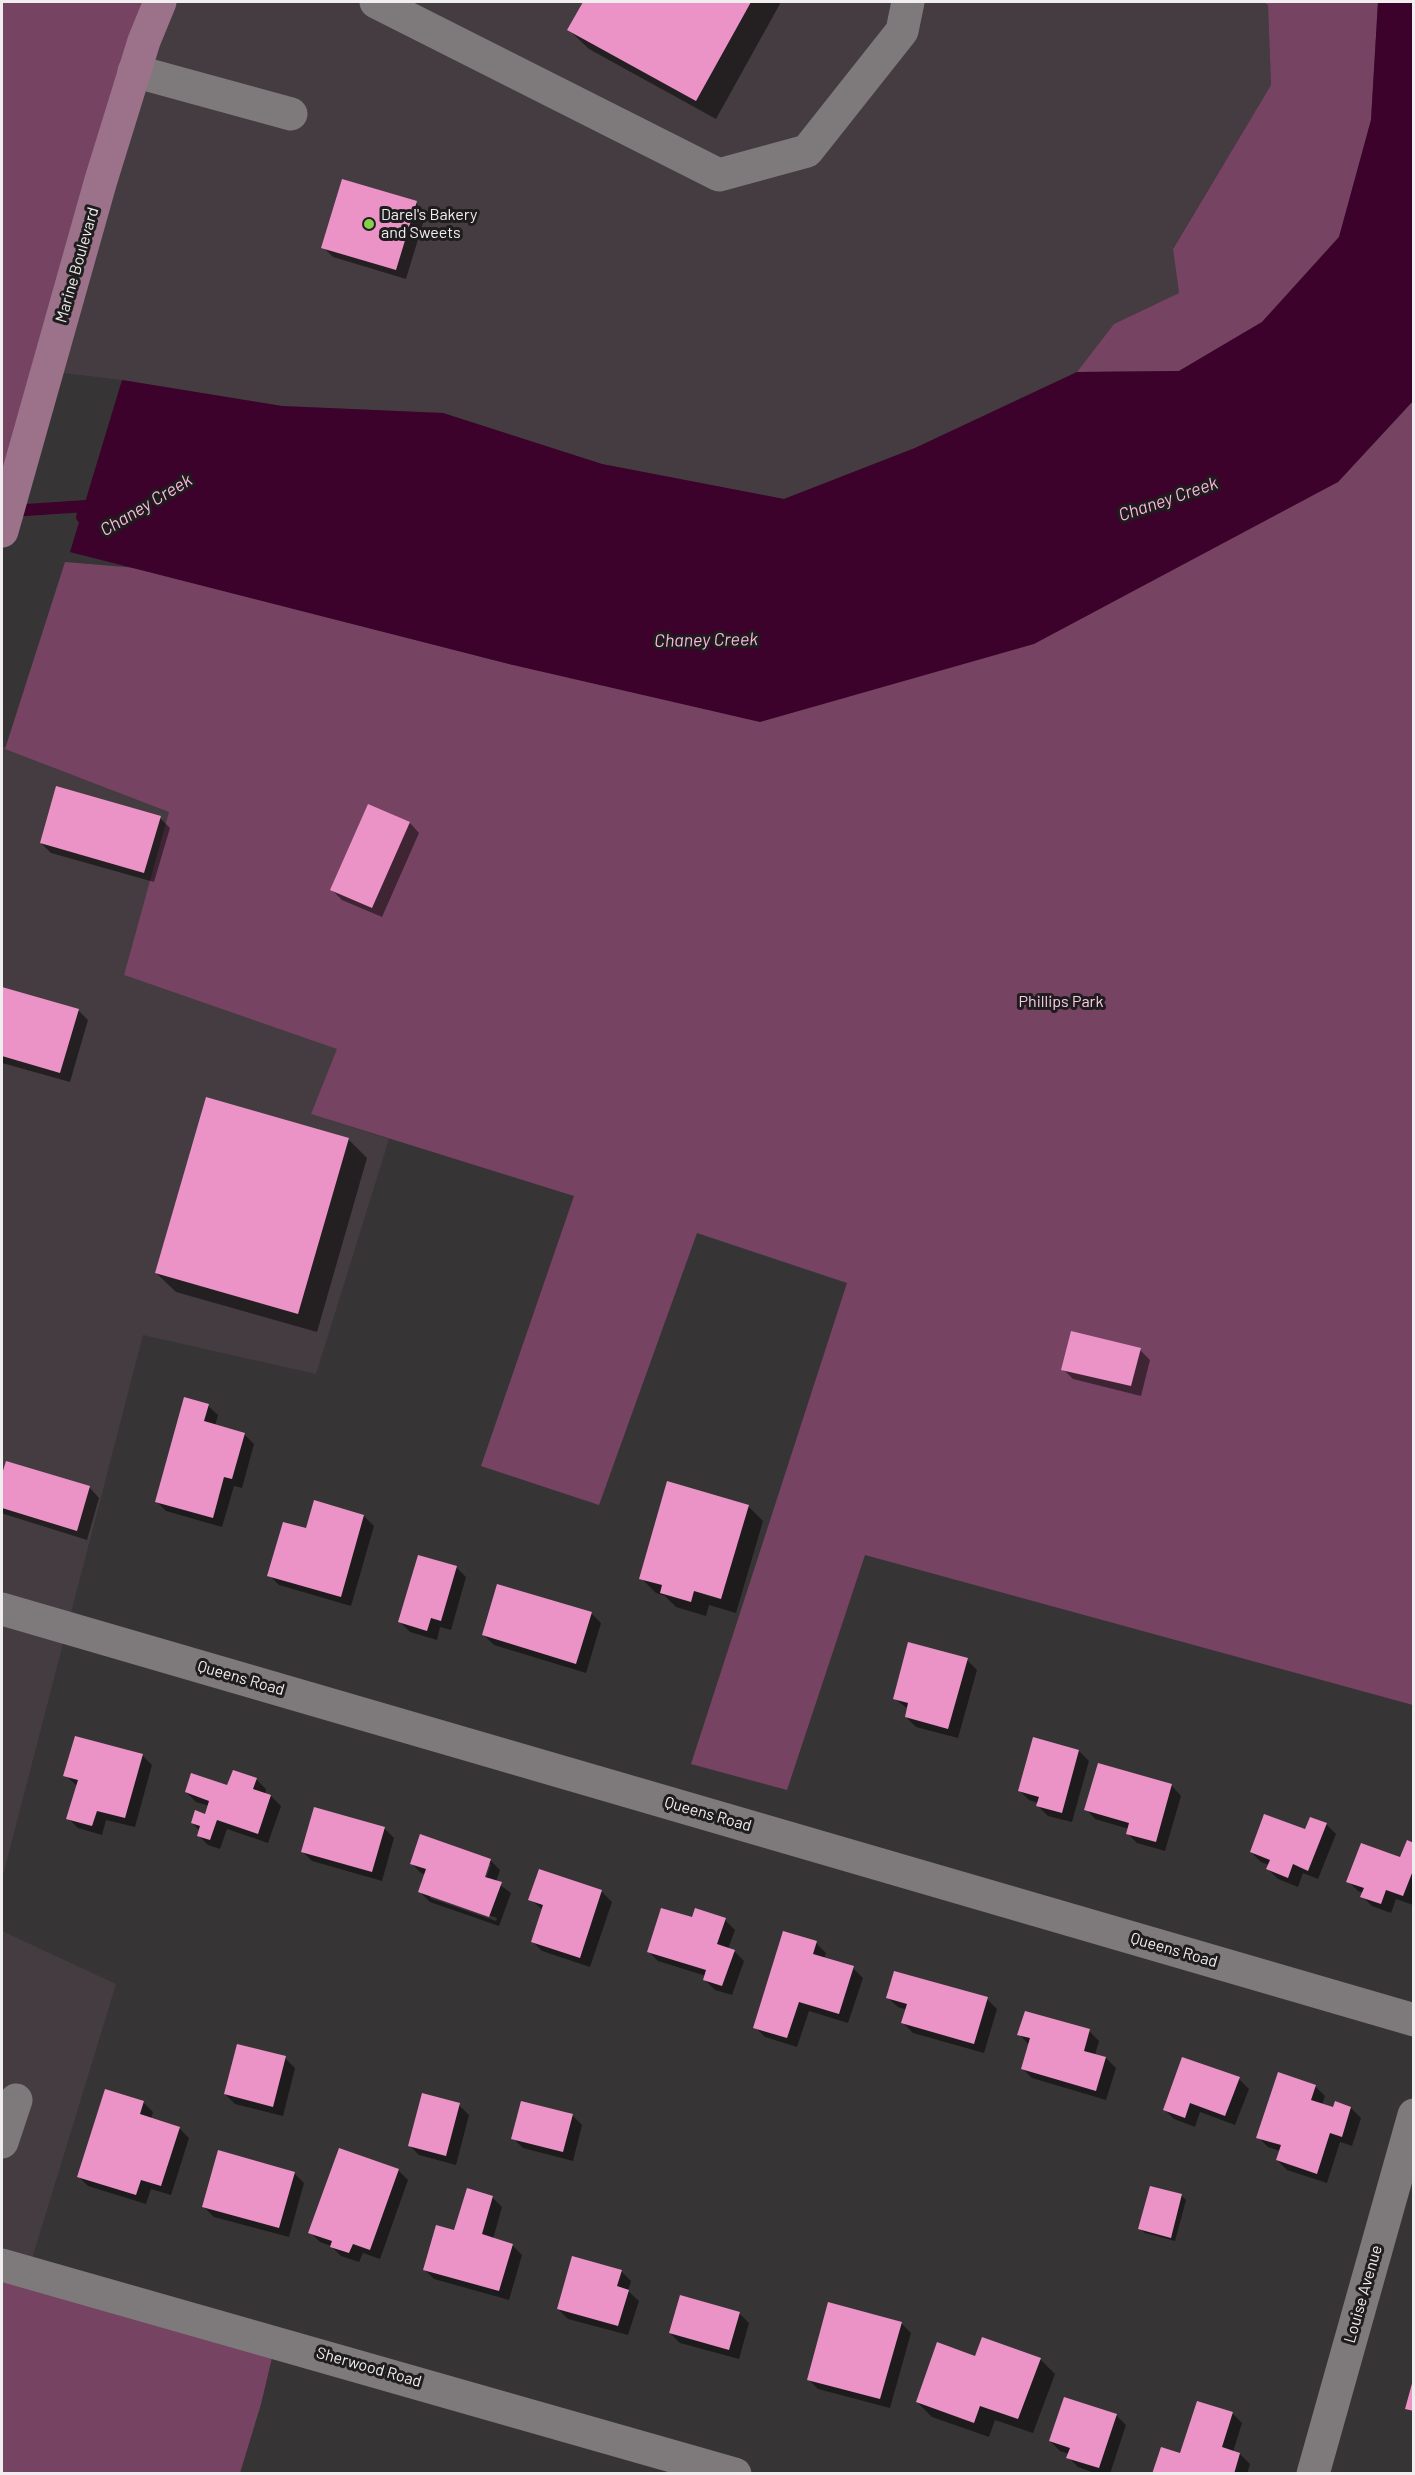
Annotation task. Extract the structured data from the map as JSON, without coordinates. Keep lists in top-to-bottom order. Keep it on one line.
{"streets":{"main road":["Marine Boulevard"],"street":["Queens Road","Louise Avenue","Sherwood Road"]},"water":["Chaney Creek"],"parks":["Phillips Park"],"places":["Darel's Bakery and Sweets"]}
